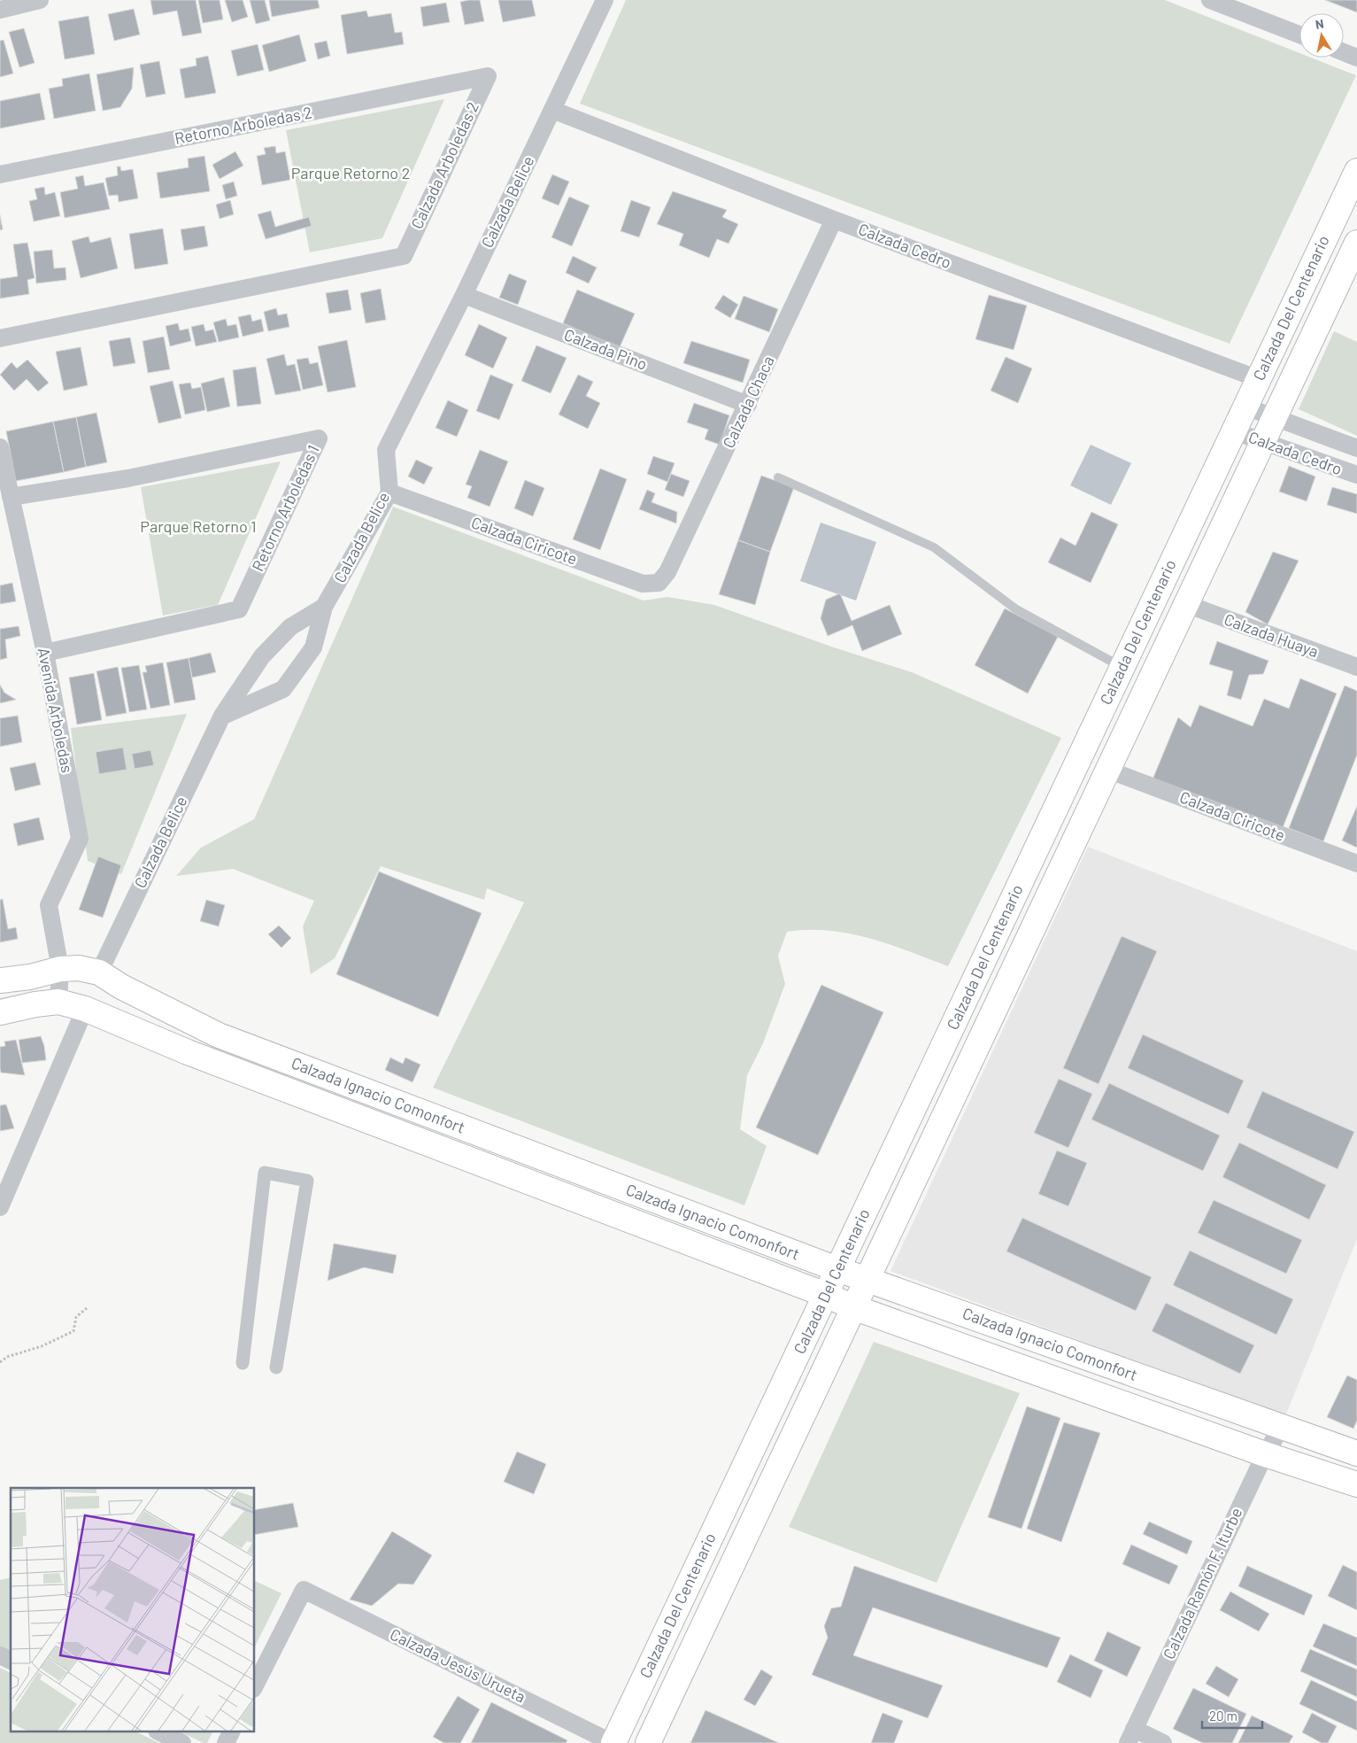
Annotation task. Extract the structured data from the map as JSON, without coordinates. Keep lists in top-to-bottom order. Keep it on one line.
{"streets":{"main road":["Calzada Del Centenario","Calzada Ignacio Comonfort"],"street":["Retorno Arboledas 2","Calzada Arboledas 2","Calzada Belice","Calzada Cedro","Calzada Pino","Calzada Chaca","Retorno Arboledas 1","Calzada Ciricote","Calzada Huaya","Avenida Arboledas","Calzada Ramón F. Iturbe","Calzada Jesús Urueta"]},"crossings":[["Retorno Arboledas 2","Calzada Arboledas 2"],["Calzada Belice","Calzada Cedro"],["Calzada Belice","Calzada Pino"],["Calzada Belice","Calzada Ciricote"],["Calzada Belice","Avenida Arboledas"],["Calzada Belice","Calzada Ignacio Comonfort"],["Calzada Cedro","Calzada Del Centenario"],["Calzada Cedro","Calzada Chaca"],["Calzada Del Centenario","Calzada Ciricote"],["Calzada Del Centenario","Calzada Huaya"],["Calzada Del Centenario","Calzada Ignacio Comonfort"],["Calzada Del Centenario","Calzada Jesús Urueta"],["Calzada Pino","Calzada Chaca"],["Calzada Chaca","Calzada Ciricote"],["Retorno Arboledas 1","Avenida Arboledas"],["Avenida Arboledas","Calzada Ignacio Comonfort"],["Calzada Ignacio Comonfort","Calzada Ramón F. Iturbe"]],"parks":["Parque Retorno 2","Parque Retorno 1"],"scale_bar":"20 m","north":"top"}
